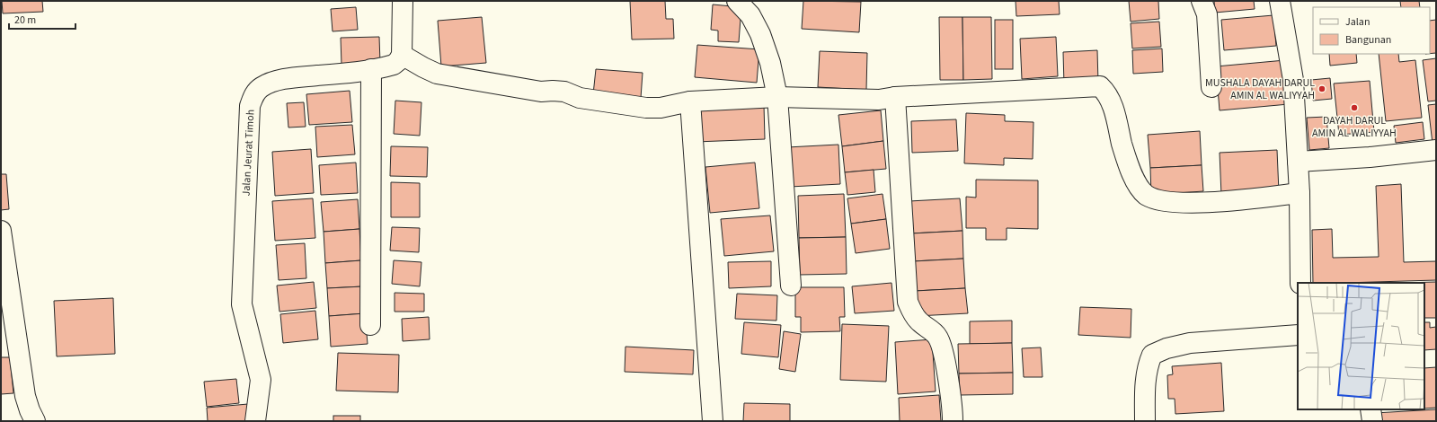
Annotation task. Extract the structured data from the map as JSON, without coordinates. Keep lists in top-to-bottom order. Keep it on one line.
{"streets":{"street":["Jalan Jeurat Timoh"]},"places":["MUSHALA DAYAH DARUL AMIN AL WALIYYAH","DAYAH DARUL AMIN AL WALIYYAH"],"legend":["Jalan","Bangunan"],"scale_bar":"20 m"}
